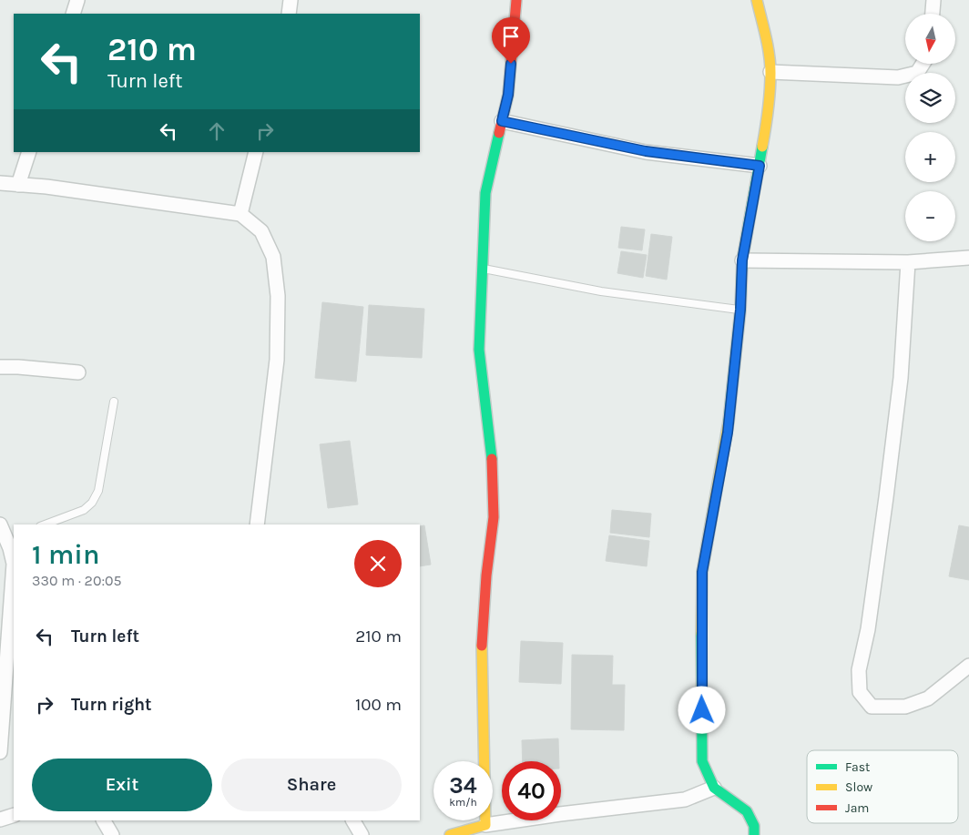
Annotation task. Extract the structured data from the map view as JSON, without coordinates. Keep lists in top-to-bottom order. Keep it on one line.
{"legend":["Fast","Slow","Jam"],"north":"bottom","page":{"map_buttons":["+","−"],"turn":["210 m","Turn left"],"heading":["1 min","330 m · 20:05"],"list":[{"name":"Turn left","value":"210 m"},{"name":"Turn right","value":"100 m"}],"buttons":["Exit","Share"],"speed":"34 km/h","limit":"40"}}
